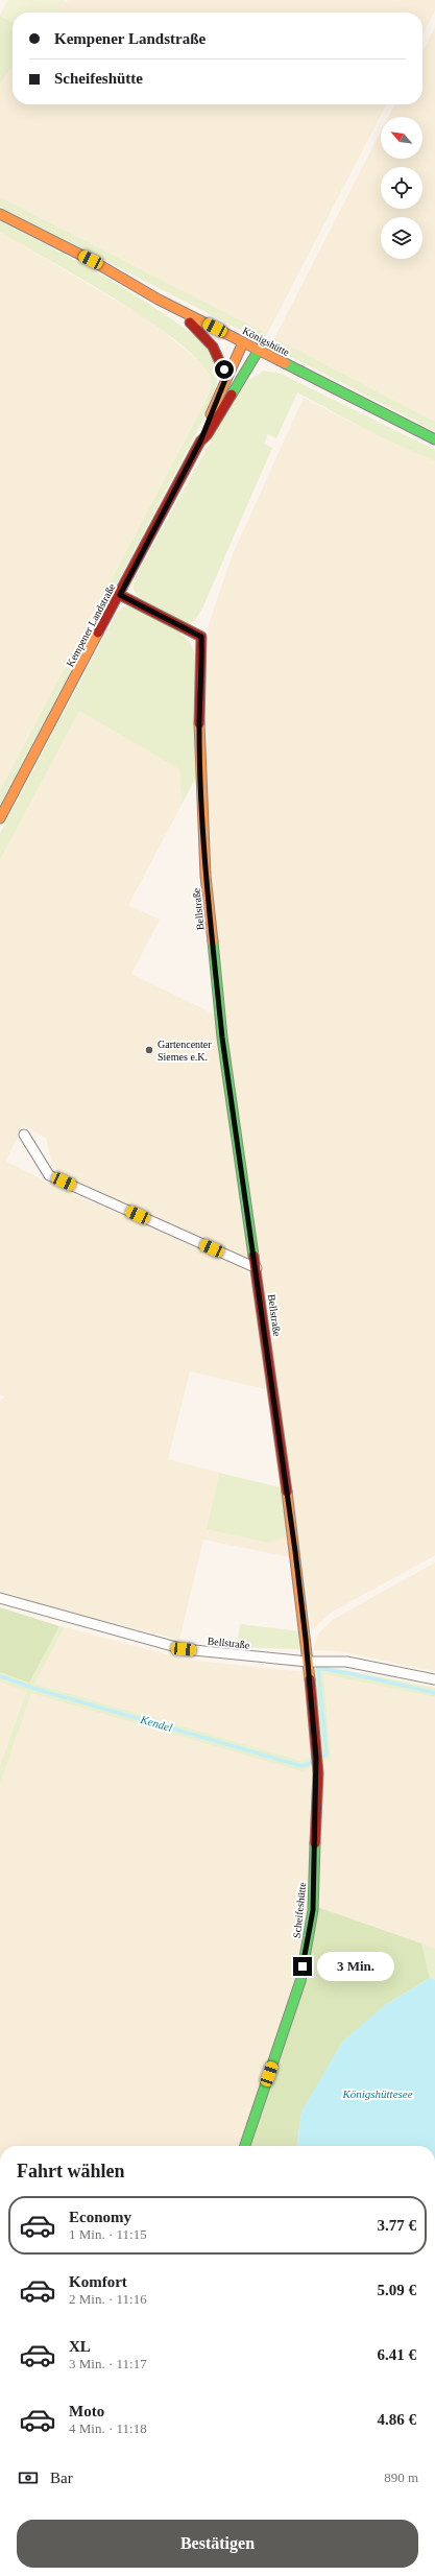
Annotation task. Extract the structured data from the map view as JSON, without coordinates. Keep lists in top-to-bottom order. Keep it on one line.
{"streets":{"street":["Königshütte","Kempener Landstraße","Bellstraße","Scheifeshütte"]},"crossings":[["Königshütte","Kempener Landstraße"],["Kempener Landstraße","Bellstraße"],["Bellstraße","Scheifeshütte"]],"water":["Kendel","Königshüttesee"],"places":["Gartencenter Siemes e.K."],"north":"top left","page":{"banner":["Kempener Landstraße","Scheifeshütte"],"bubble":"3 Min.","heading":"Fahrt wählen","list":[{"name":"Economy","note":"1 Min. · 11:15","value":"3.77 €"},{"name":"Komfort","note":"2 Min. · 11:16","value":"5.09 €"},{"name":"XL","note":"3 Min. · 11:17","value":"6.41 €"},{"name":"Moto","note":"4 Min. · 11:18","value":"4.86 €"}],"pay":["Bar","890 m"],"buttons":"Bestätigen"}}
